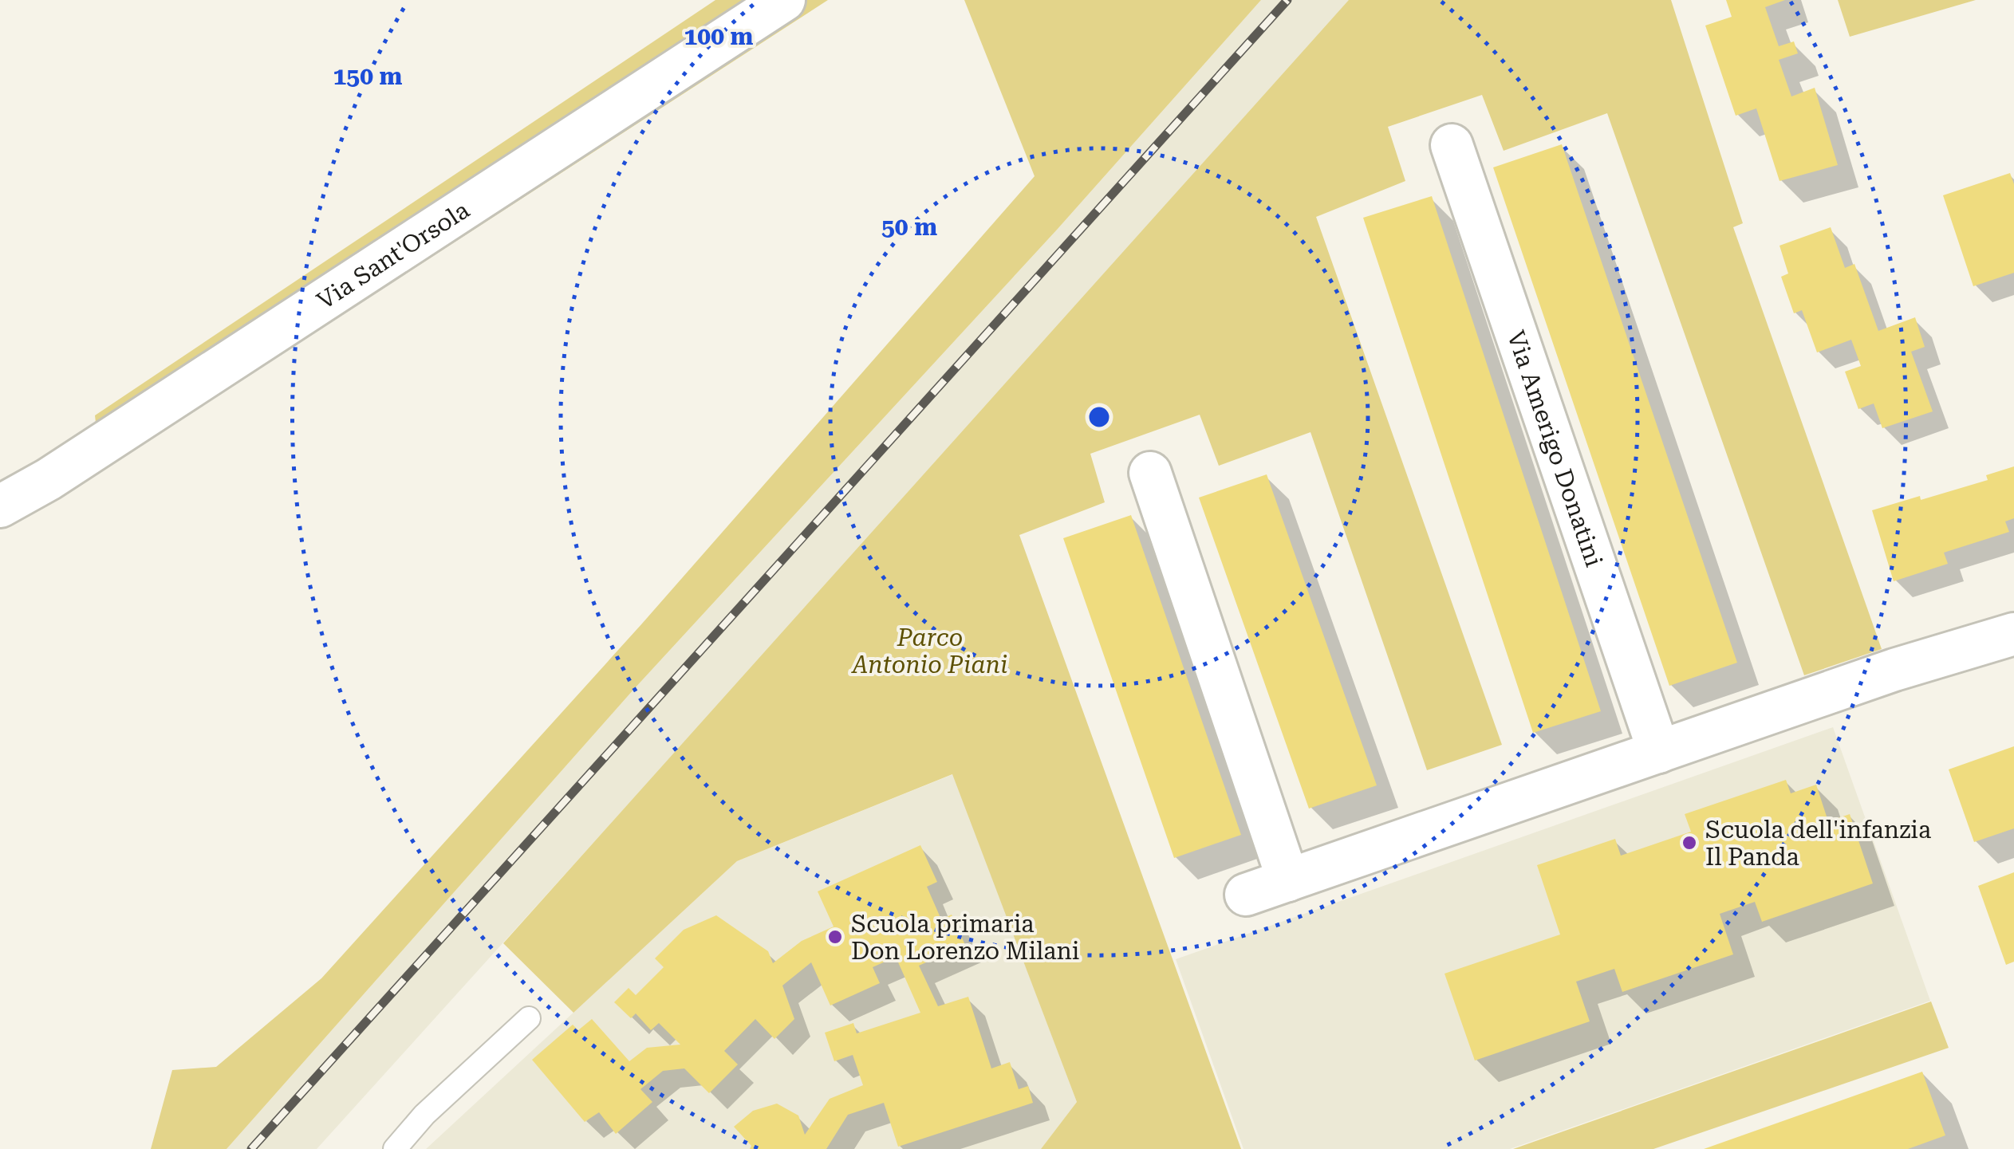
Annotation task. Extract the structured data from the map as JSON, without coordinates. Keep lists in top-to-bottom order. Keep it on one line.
{"streets":{"street":["Via Sant'Orsola","Via Amerigo Donatini"]},"parks":["Parco Antonio Piani"],"places":["Scuola dell'infanzia Il Panda","Scuola primaria Don Lorenzo Milani"],"rings":["100 m","150 m","50 m"]}
